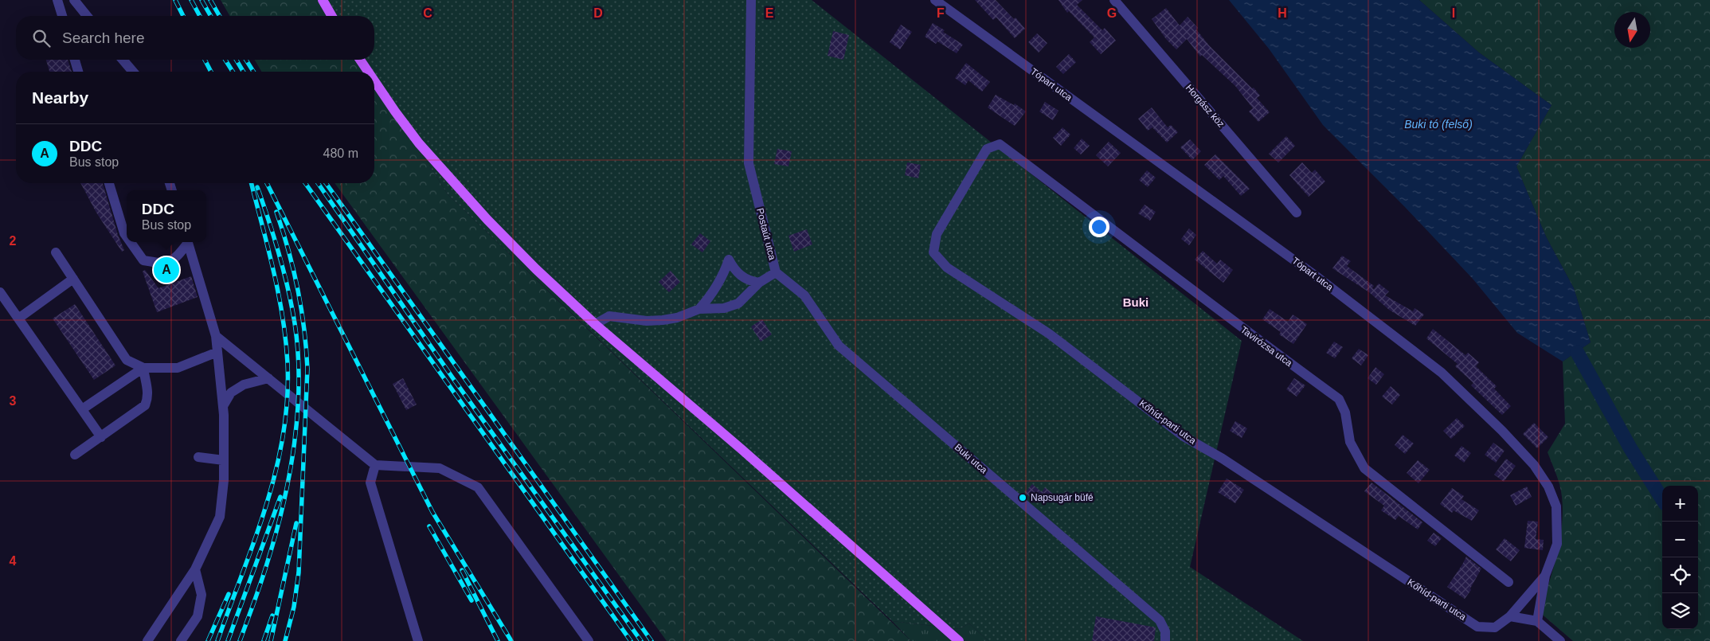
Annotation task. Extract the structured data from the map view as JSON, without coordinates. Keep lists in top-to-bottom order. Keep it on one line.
{"streets":{"street":["Tópart utca","Horgász köz","Postaút utca","Tavirózsa utca","Kőhíd-parti utca","Buki utca"]},"crossings":[["Tópart utca","Kőhíd-parti utca"],["Postaút utca","Buki utca"],["Tavirózsa utca","Kőhíd-parti utca"]],"districts":["Buki"],"water":["Buki tó (felső)"],"places":["Napsugár büfé"],"north":"bottom","page":{"search":"Search here","heading":"Nearby","list":[{"mark":"A","name":"DDC","note":"Bus stop","value":"480 m"}],"popup":["DDC","Bus stop"],"pins":"A","map_buttons":["+","−"]},"grid":{"columns":["C","D","E","F","G","H","I"],"rows":["2","3","4"]}}
